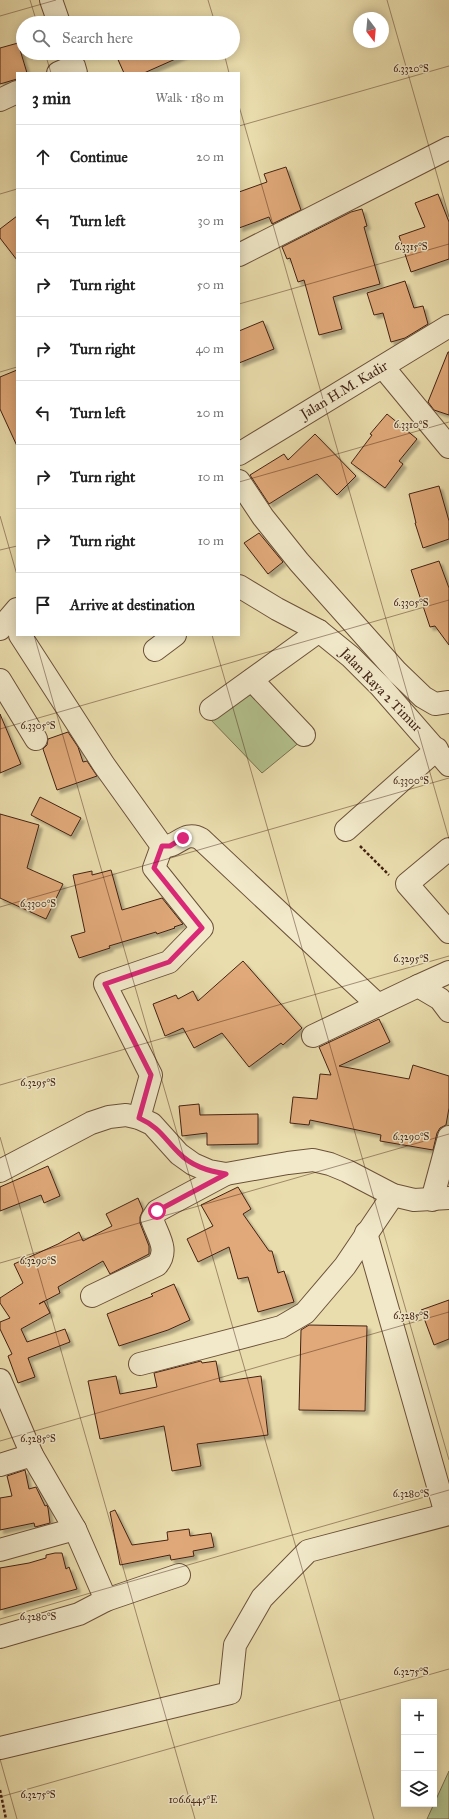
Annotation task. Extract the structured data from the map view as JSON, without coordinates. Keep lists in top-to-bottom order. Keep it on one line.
{"streets":{"street":["Jalan H.M. Kadir","Jalan Raya 2 Timur"]},"north":"bottom","page":{"search":"Search here","heading":["3 min","Walk · 180 m"],"list":[["Continue","20 m"],["Turn left","30 m"],["Turn right","50 m"],["Turn right","40 m"],["Turn left","20 m"],["Turn right","10 m"],["Turn right","10 m"],"Arrive at destination"],"map_buttons":["+","−"]},"coordinates":["6.3320°S","6.3315°S","6.3310°S","6.3305°S","6.3300°S","6.3295°S","6.3290°S","6.3285°S","6.3280°S","6.3275°S","106.6445°E"]}
